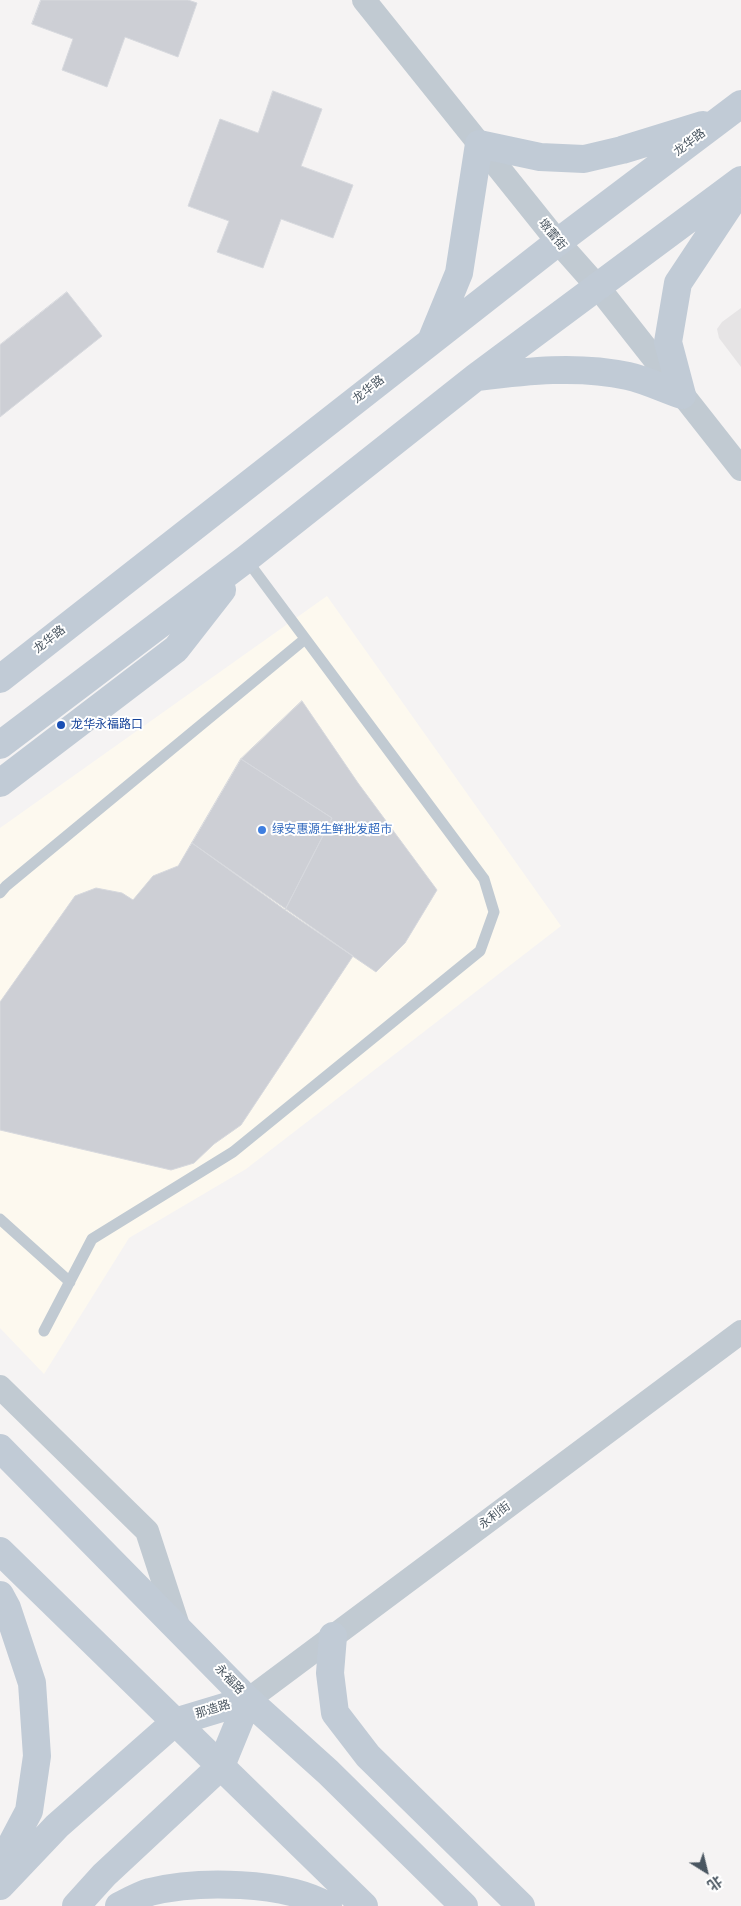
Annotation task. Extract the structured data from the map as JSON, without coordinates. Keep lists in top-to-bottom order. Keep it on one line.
{"streets":{"main road":["龙华路","永福路","那造路"],"street":["墩蕾街","永利街"]},"crossings":[["龙华路","墩蕾街"],["永利街","永福路"],["永利街","那造路"],["永福路","那造路"]],"places":["龙华永福路口","绿安惠源生鲜批发超市"],"north":"bottom right"}
